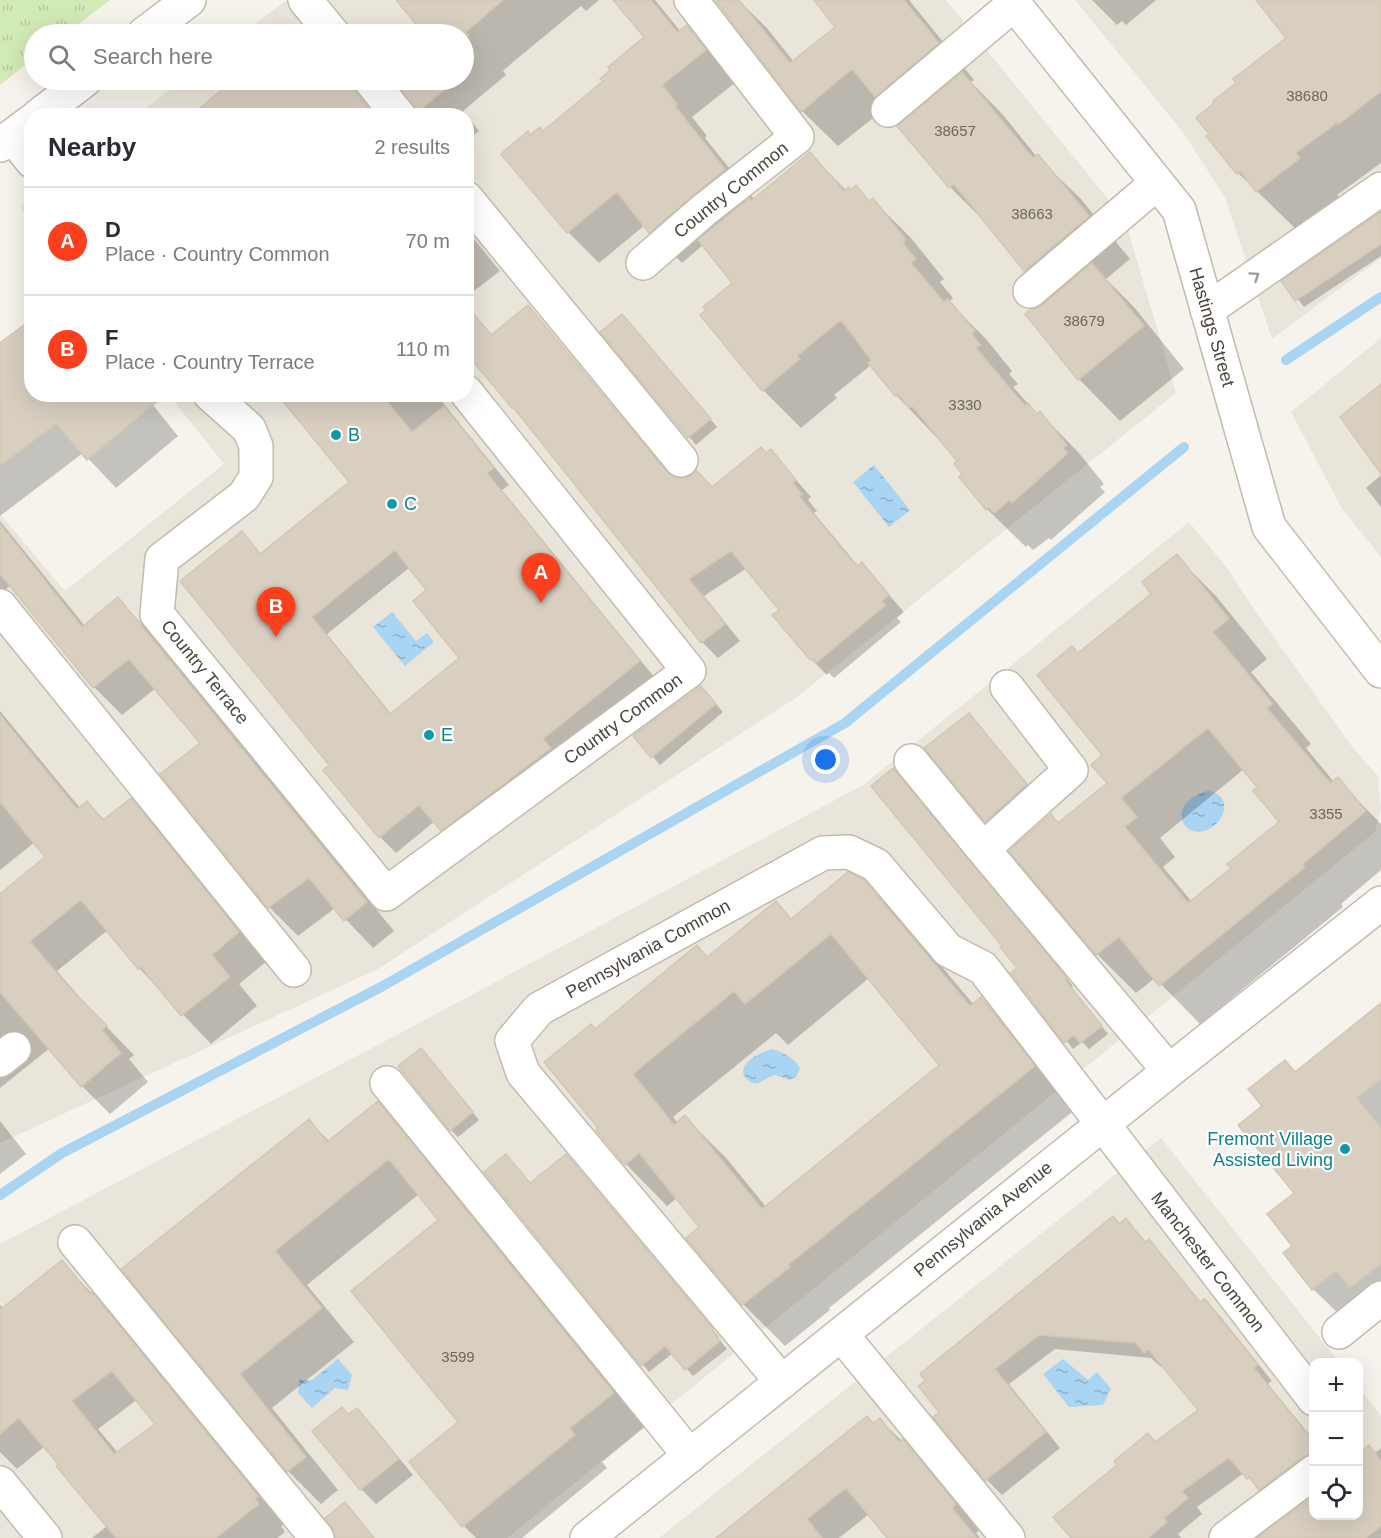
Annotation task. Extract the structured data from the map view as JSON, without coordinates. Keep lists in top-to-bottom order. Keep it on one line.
{"streets":{"street":["Country Common","Hastings Street","Country Terrace","Pennsylvania Common","Pennsylvania Avenue","Manchester Common"]},"crossings":[["Country Common","Country Terrace"],["Pennsylvania Common","Pennsylvania Avenue"],["Pennsylvania Common","Manchester Common"],["Pennsylvania Avenue","Manchester Common"]],"places":["B","C","E","Fremont Village Assisted Living"],"house_numbers":["38680","38657","38663","38679","3330","3355","3599"],"page":{"search":"Search here","heading":["Nearby","2 results"],"list":[{"mark":"A","name":"D","note":"Place · Country Common","value":"70 m"},{"mark":"B","name":"F","note":"Place · Country Terrace","value":"110 m"}],"pins":["A","B"],"map_buttons":["+","−"]}}
